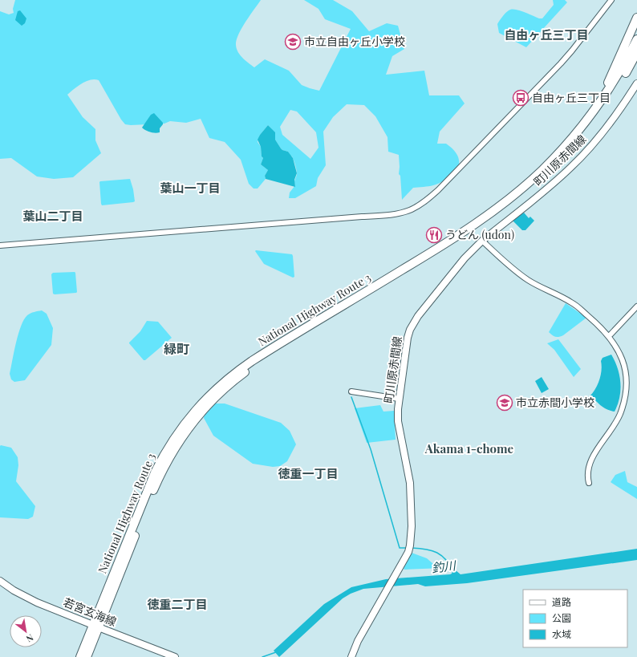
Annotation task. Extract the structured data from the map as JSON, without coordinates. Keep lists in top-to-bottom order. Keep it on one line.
{"streets":{"highway":["National Highway Route 3"],"main road":["町川原赤間線","若宮玄海線"]},"crossings":[["National Highway Route 3","若宮玄海線"]],"districts":["自由ヶ丘三丁目","葉山一丁目","葉山二丁目","緑町","Akama 1-chome","徳重一丁目","徳重二丁目"],"water":["釣川"],"places":{"school or university":["市立自由ヶ丘小学校","市立赤間小学校"],"bus stop":["自由ヶ丘三丁目"],"restaurant":["うどん (udon)"]},"legend":["道路","公園","水域"],"north":"bottom right"}
